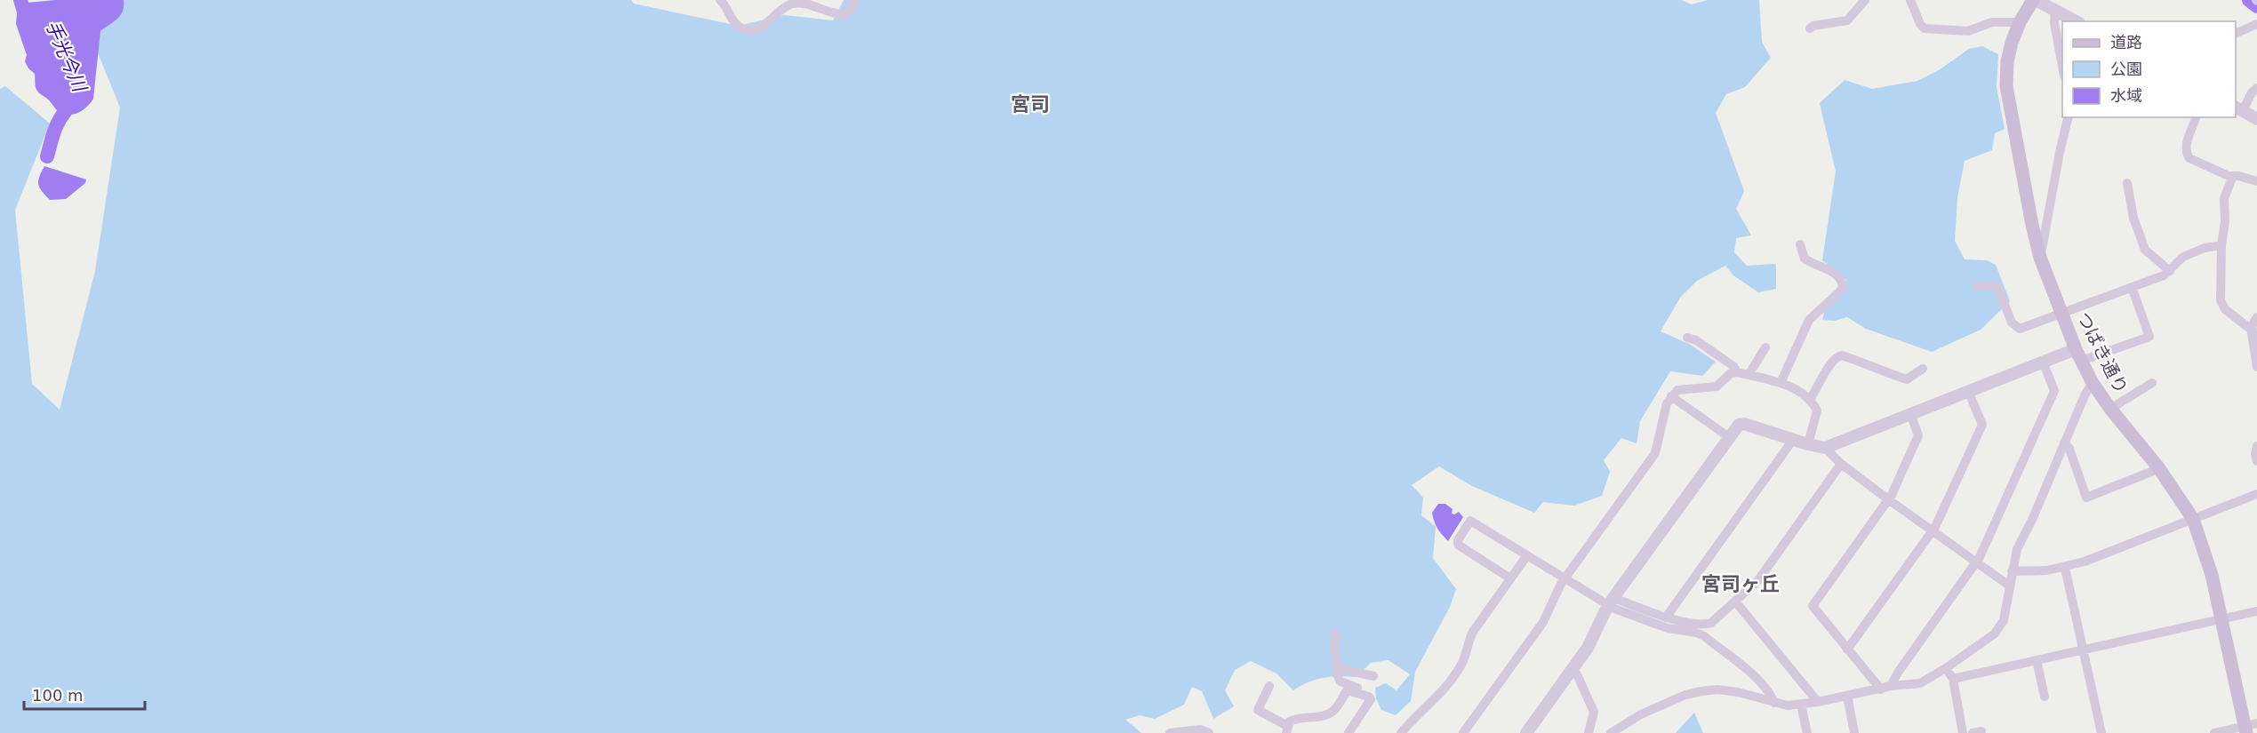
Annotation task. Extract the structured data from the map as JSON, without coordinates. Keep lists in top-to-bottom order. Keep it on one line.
{"streets":{"main road":["つばき通り"]},"districts":["宮司","宮司ヶ丘"],"water":["手光今川"],"legend":["道路","公園","水域"],"scale_bar":"100 m"}
